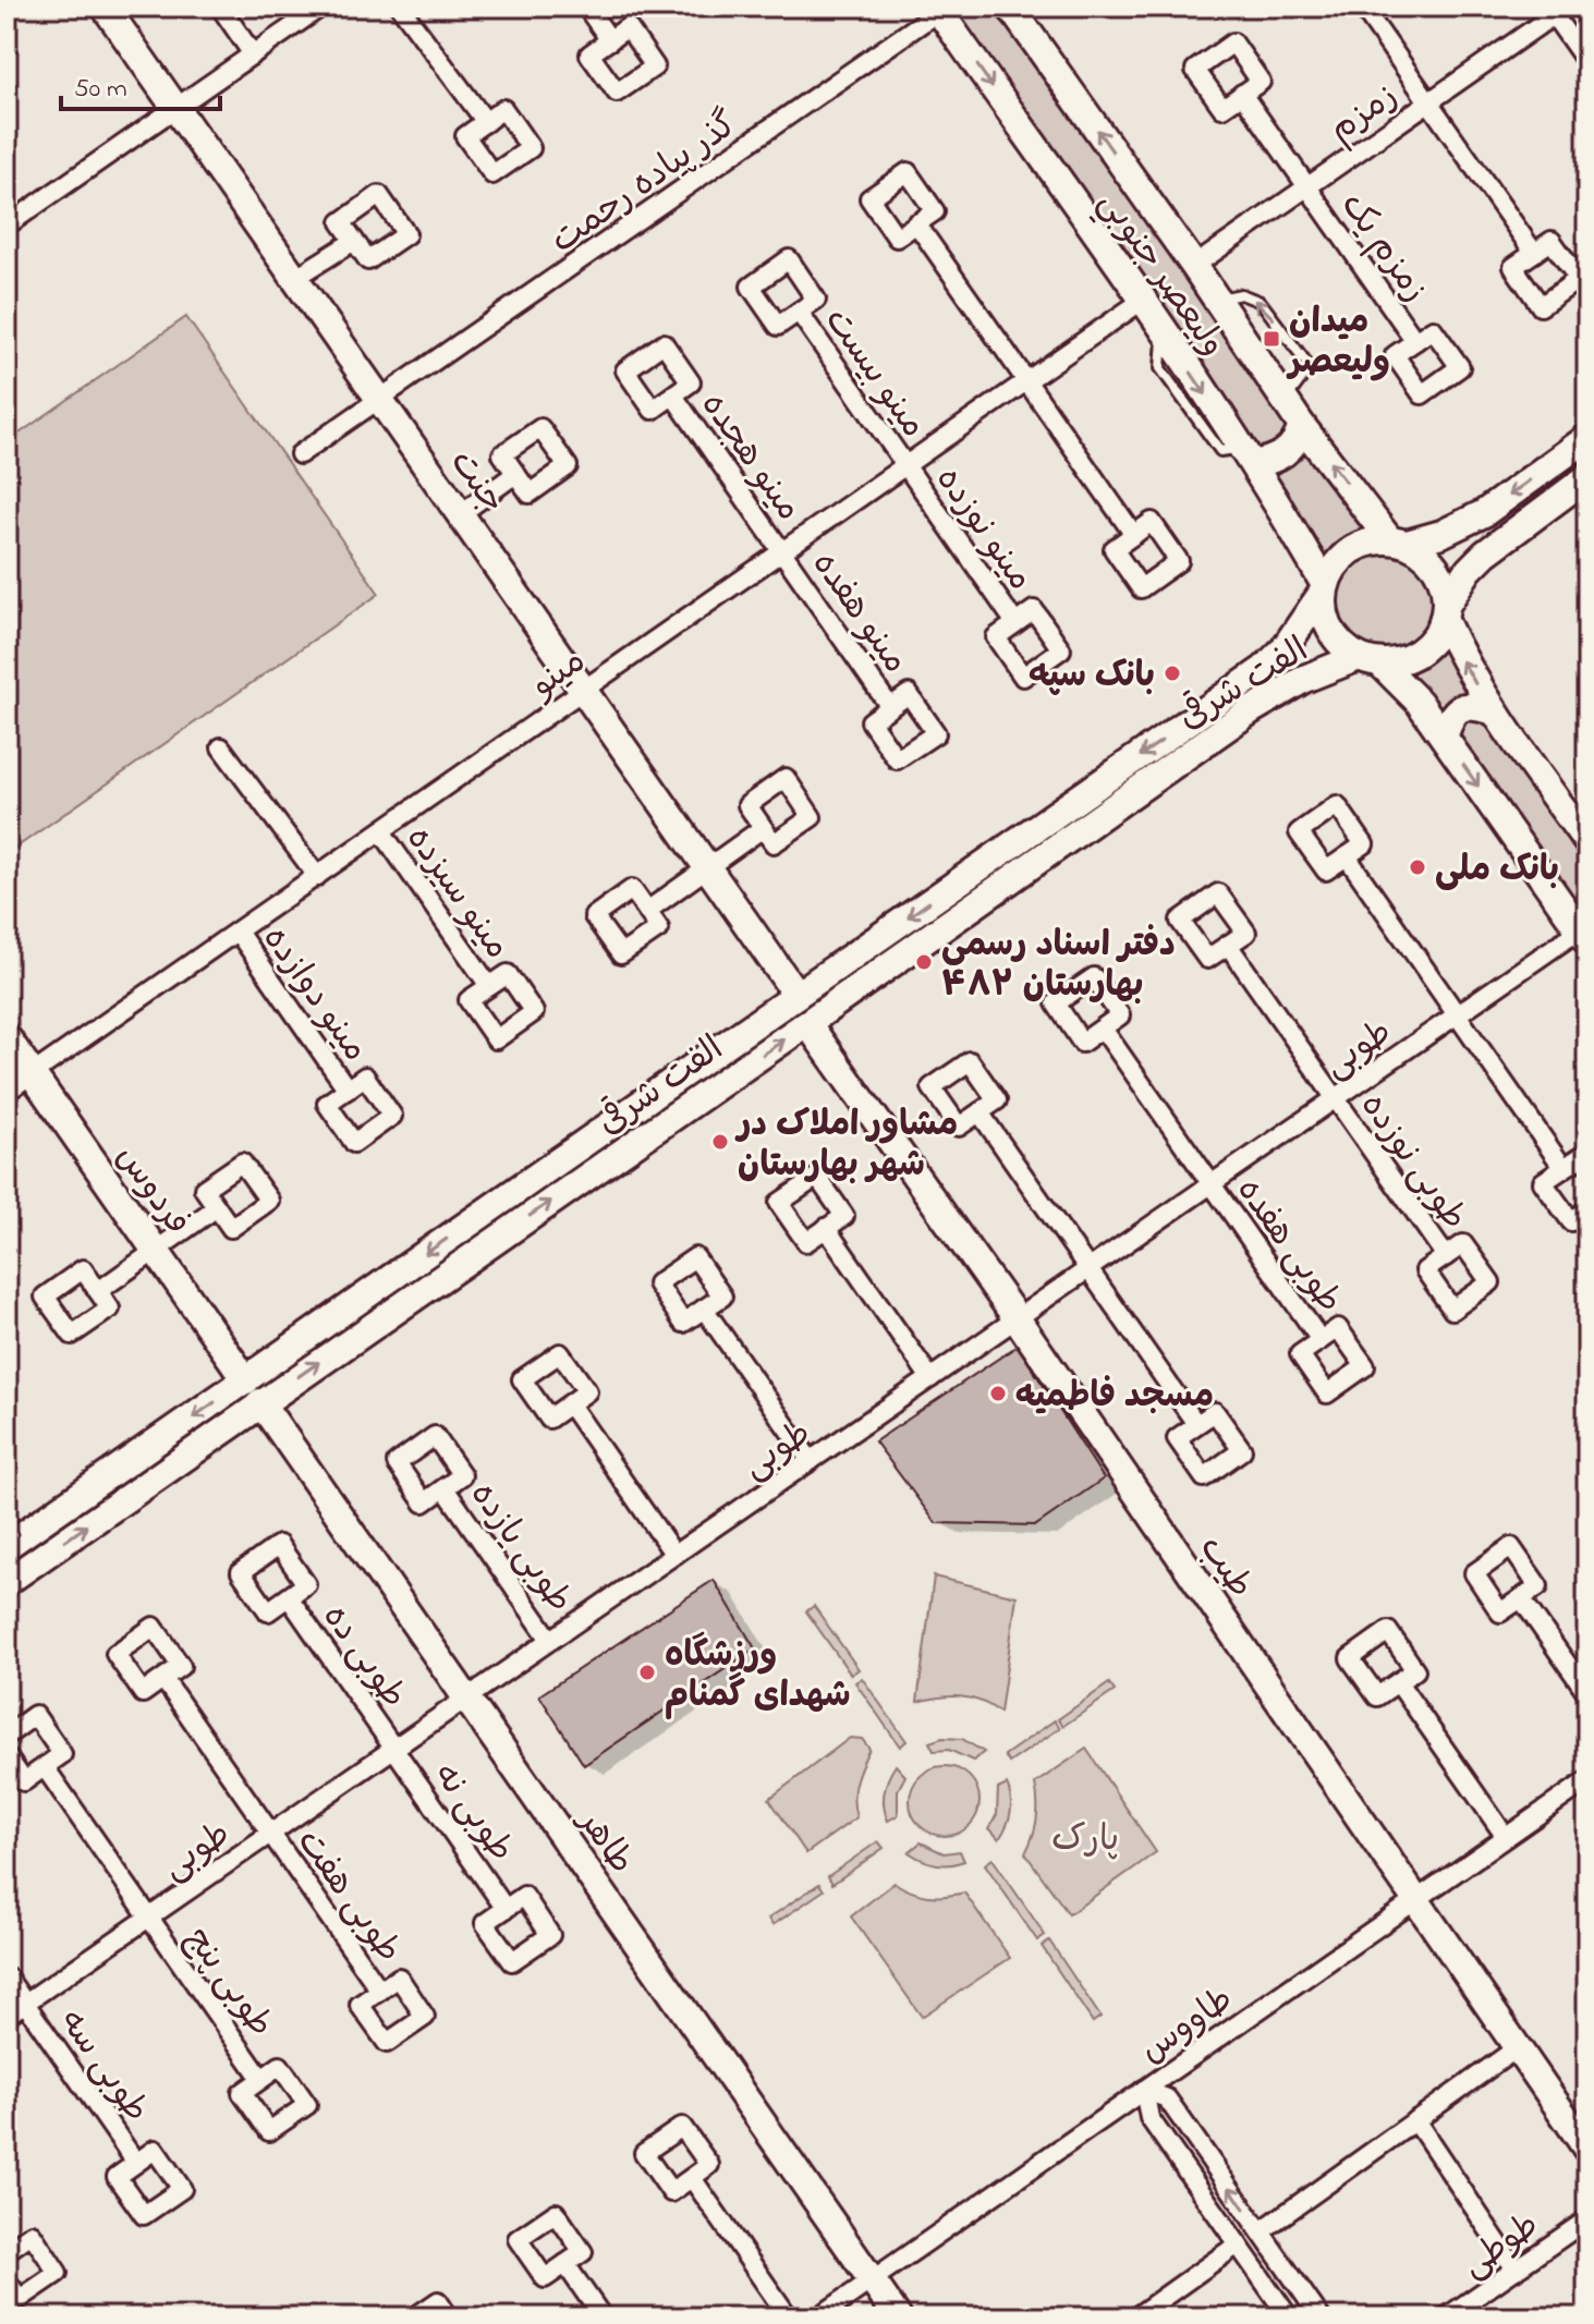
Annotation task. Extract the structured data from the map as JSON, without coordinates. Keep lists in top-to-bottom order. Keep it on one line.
{"streets":{"main road":["وليعصر جنوبي","جنت","الفت شرقی","فردوس","طیب","طاهر"],"street":["زمزم","گذر پیاده رحمت","زمزم یک","مینو بیست","مینو هجده","مینو نوزده","مینو هفده","مینو","مینو سیزده","مینو دوازده","طوبی","طوبی نوزده","طوبی هفده","طوبی یازده","طوبی ده","طوبی نه","طوبی هفت","طوبی پنج","طاووس","طوبی سه","طوطی"]},"crossings":[["زمزم","زمزم یک"],["زمزم","وليعصر جنوبي"],["گذر پیاده رحمت","وليعصر جنوبي"],["گذر پیاده رحمت","جنت"],["وليعصر جنوبي","مینو"],["وليعصر جنوبي","الفت شرقی"],["مینو بیست","مینو نوزده"],["مینو بیست","مینو"],["مینو هجده","مینو هفده"],["مینو هجده","مینو"],["جنت","مینو"],["جنت","الفت شرقی"],["مینو نوزده","مینو"],["مینو هفده","مینو"],["مینو","مینو سیزده"],["مینو","مینو دوازده"],["مینو","فردوس"],["الفت شرقی","فردوس"],["الفت شرقی","طیب"],["الفت شرقی","طاهر"],["طوبی","طوبی نوزده"],["طوبی","طوبی هفده"],["طوبی","طوبی یازده"],["طوبی","طیب"],["طوبی","طوبی ده"],["طوبی","طوبی نه"],["طوبی","طاهر"],["طوبی","طوبی هفت"],["طوبی","طوبی پنج"],["طوبی","طوبی سه"],["فردوس","طاهر"],["طیب","طاووس"],["طوبی ده","طوبی نه"],["طاهر","طاووس"]],"parks":["پارک"],"places":{"transit":["میدان ولیعصر"],"other":["بانک سپه","بانک ملی","دفتر اسناد رسمی ۴۸۲ بهارستان","مشاور املاک در شهر بهارستان","مسجد فاطمیه","ورزشگاه شهدای گمنام"]},"scale_bar":"50 m"}
